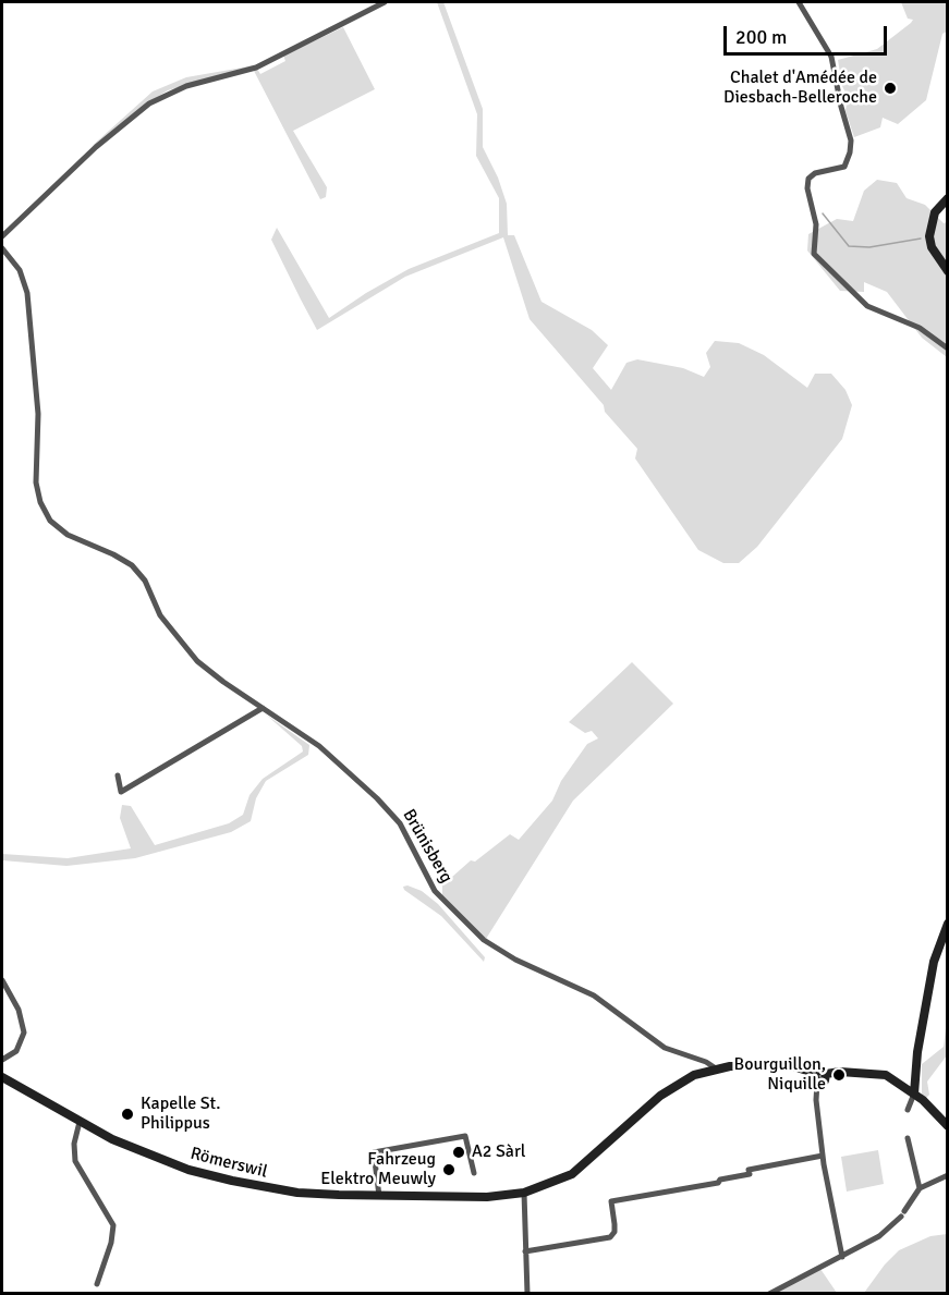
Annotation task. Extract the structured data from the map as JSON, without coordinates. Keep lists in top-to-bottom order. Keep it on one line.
{"streets":{"main road":["Römerswil"],"street":["Brünisberg"]},"crossings":[["Brünisberg","Römerswil"]],"places":["Chalet d'Amédée de Diesbach-Belleroche","Bourguillon, Niquille","Kapelle St. Philippus","A2 Sàrl","Fahrzeug Elektro Meuwly"],"scale_bar":"200 m"}
